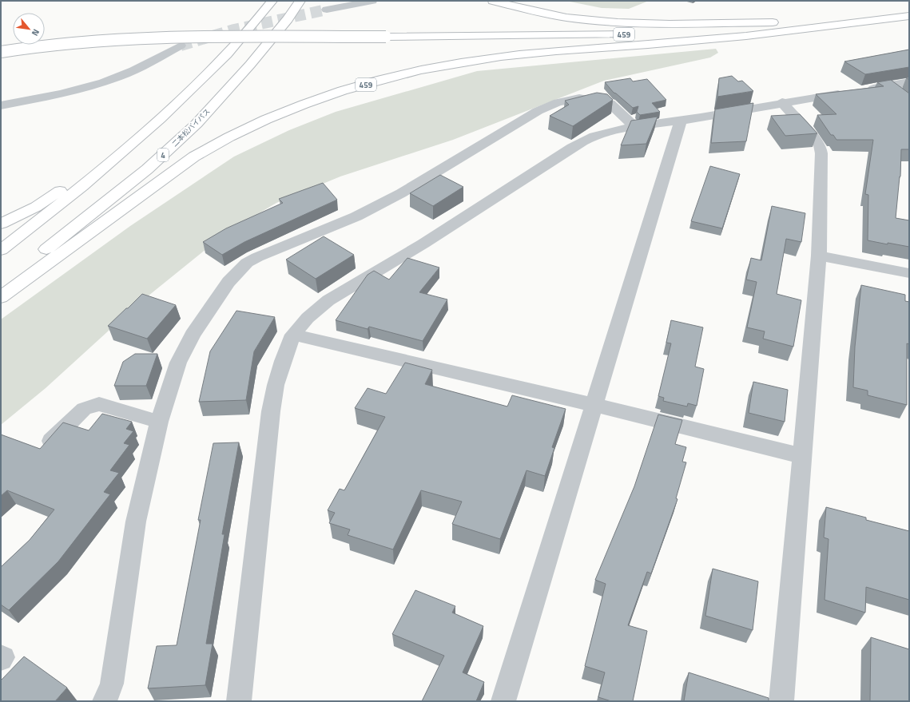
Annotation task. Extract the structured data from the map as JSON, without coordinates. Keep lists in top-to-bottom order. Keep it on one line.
{"streets":{"highway":["459","二本松バイパス","4"]},"north":"bottom right"}
